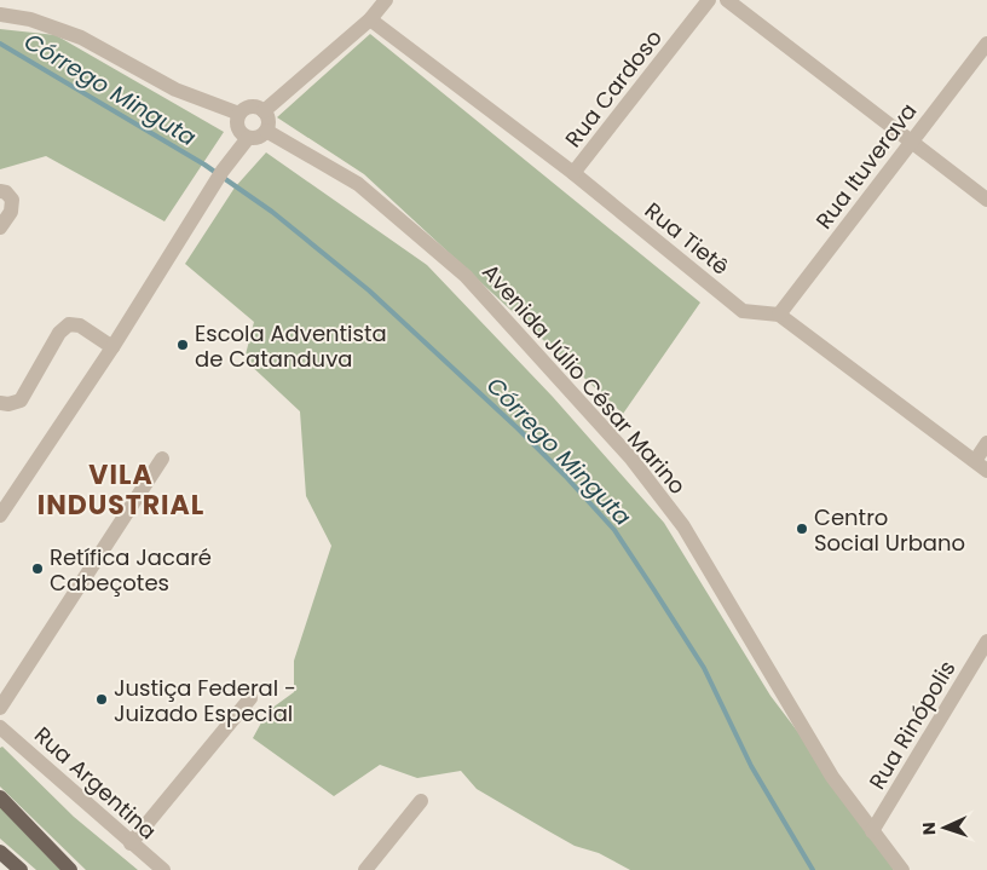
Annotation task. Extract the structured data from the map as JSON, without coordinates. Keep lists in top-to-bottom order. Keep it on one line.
{"streets":{"street":["Rua Cardoso","Rua Ituverava","Rua Tietê","Avenida Júlio César Marino","Rua Rinópolis","Rua Argentina"]},"crossings":[["Rua Cardoso","Rua Tietê"],["Rua Ituverava","Rua Tietê"],["Avenida Júlio César Marino","Rua Rinópolis"]],"districts":["VILA INDUSTRIAL"],"water":["Córrego Minguta"],"places":["Escola Adventista de Catanduva","Centro Social Urbano","Retífica Jacaré Cabeçotes","Justiça Federal - Juizado Especial"],"north":"left"}
